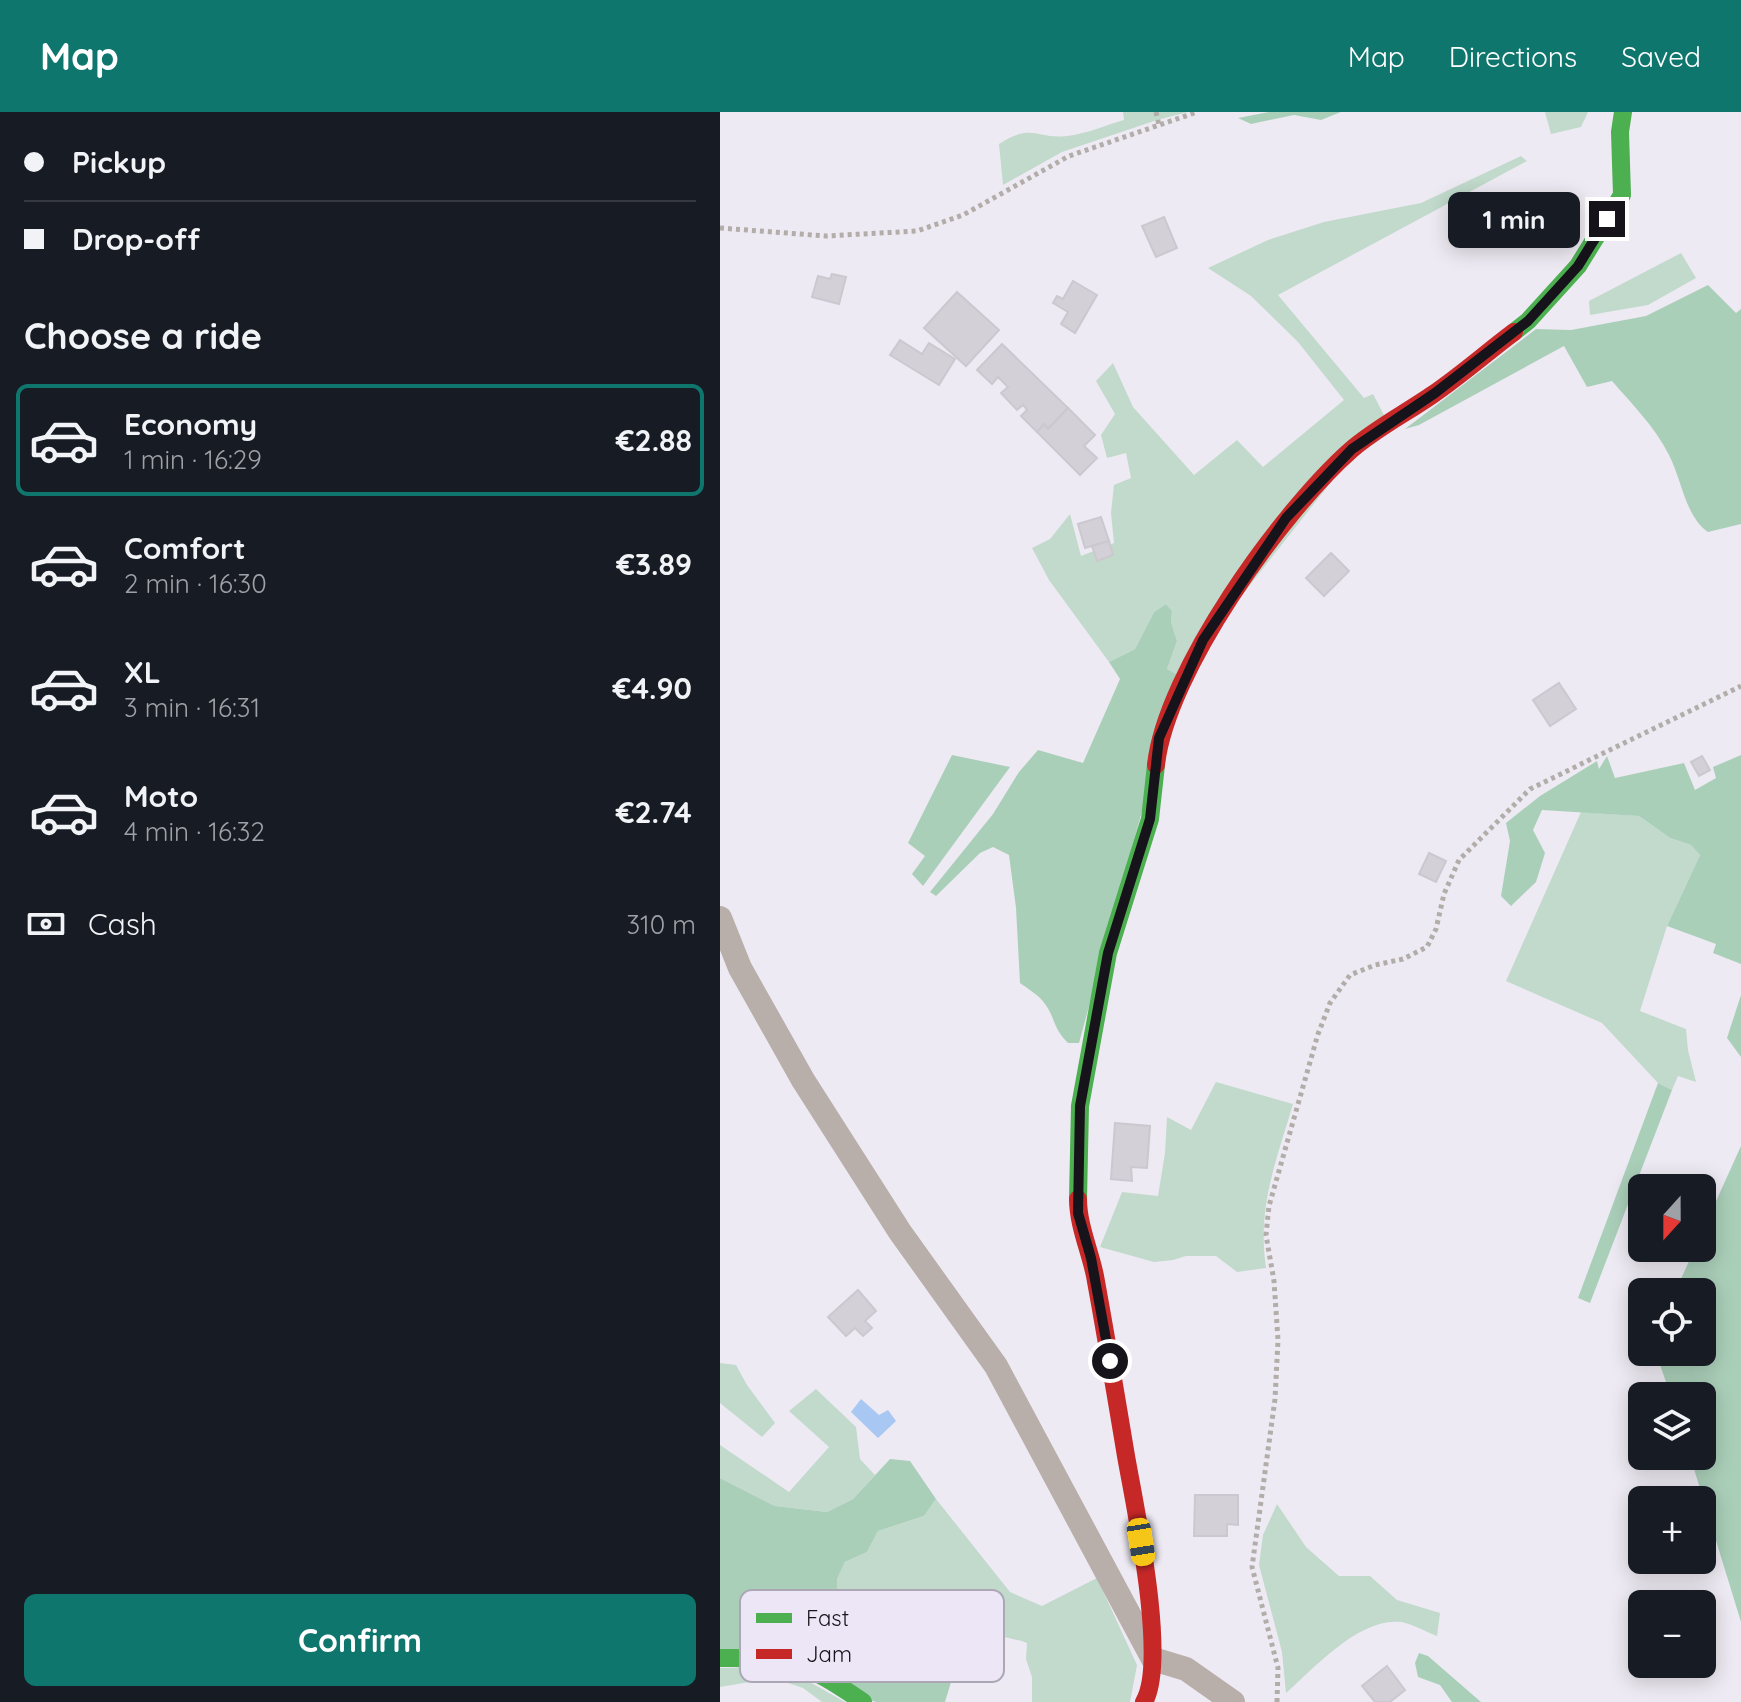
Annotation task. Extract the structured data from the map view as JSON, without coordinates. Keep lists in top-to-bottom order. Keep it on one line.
{"legend":["Fast","Jam"],"north":"bottom","page":{"header":"Map","nav":["Map","Directions","Saved"],"banner":["Pickup","Drop-off"],"bubble":"1 min","heading":"Choose a ride","list":[{"name":"Economy","note":"1 min · 16:29","value":"€2.88"},{"name":"Comfort","note":"2 min · 16:30","value":"€3.89"},{"name":"XL","note":"3 min · 16:31","value":"€4.90"},{"name":"Moto","note":"4 min · 16:32","value":"€2.74"}],"pay":["Cash","310 m"],"map_buttons":["+","−"],"buttons":"Confirm"}}
